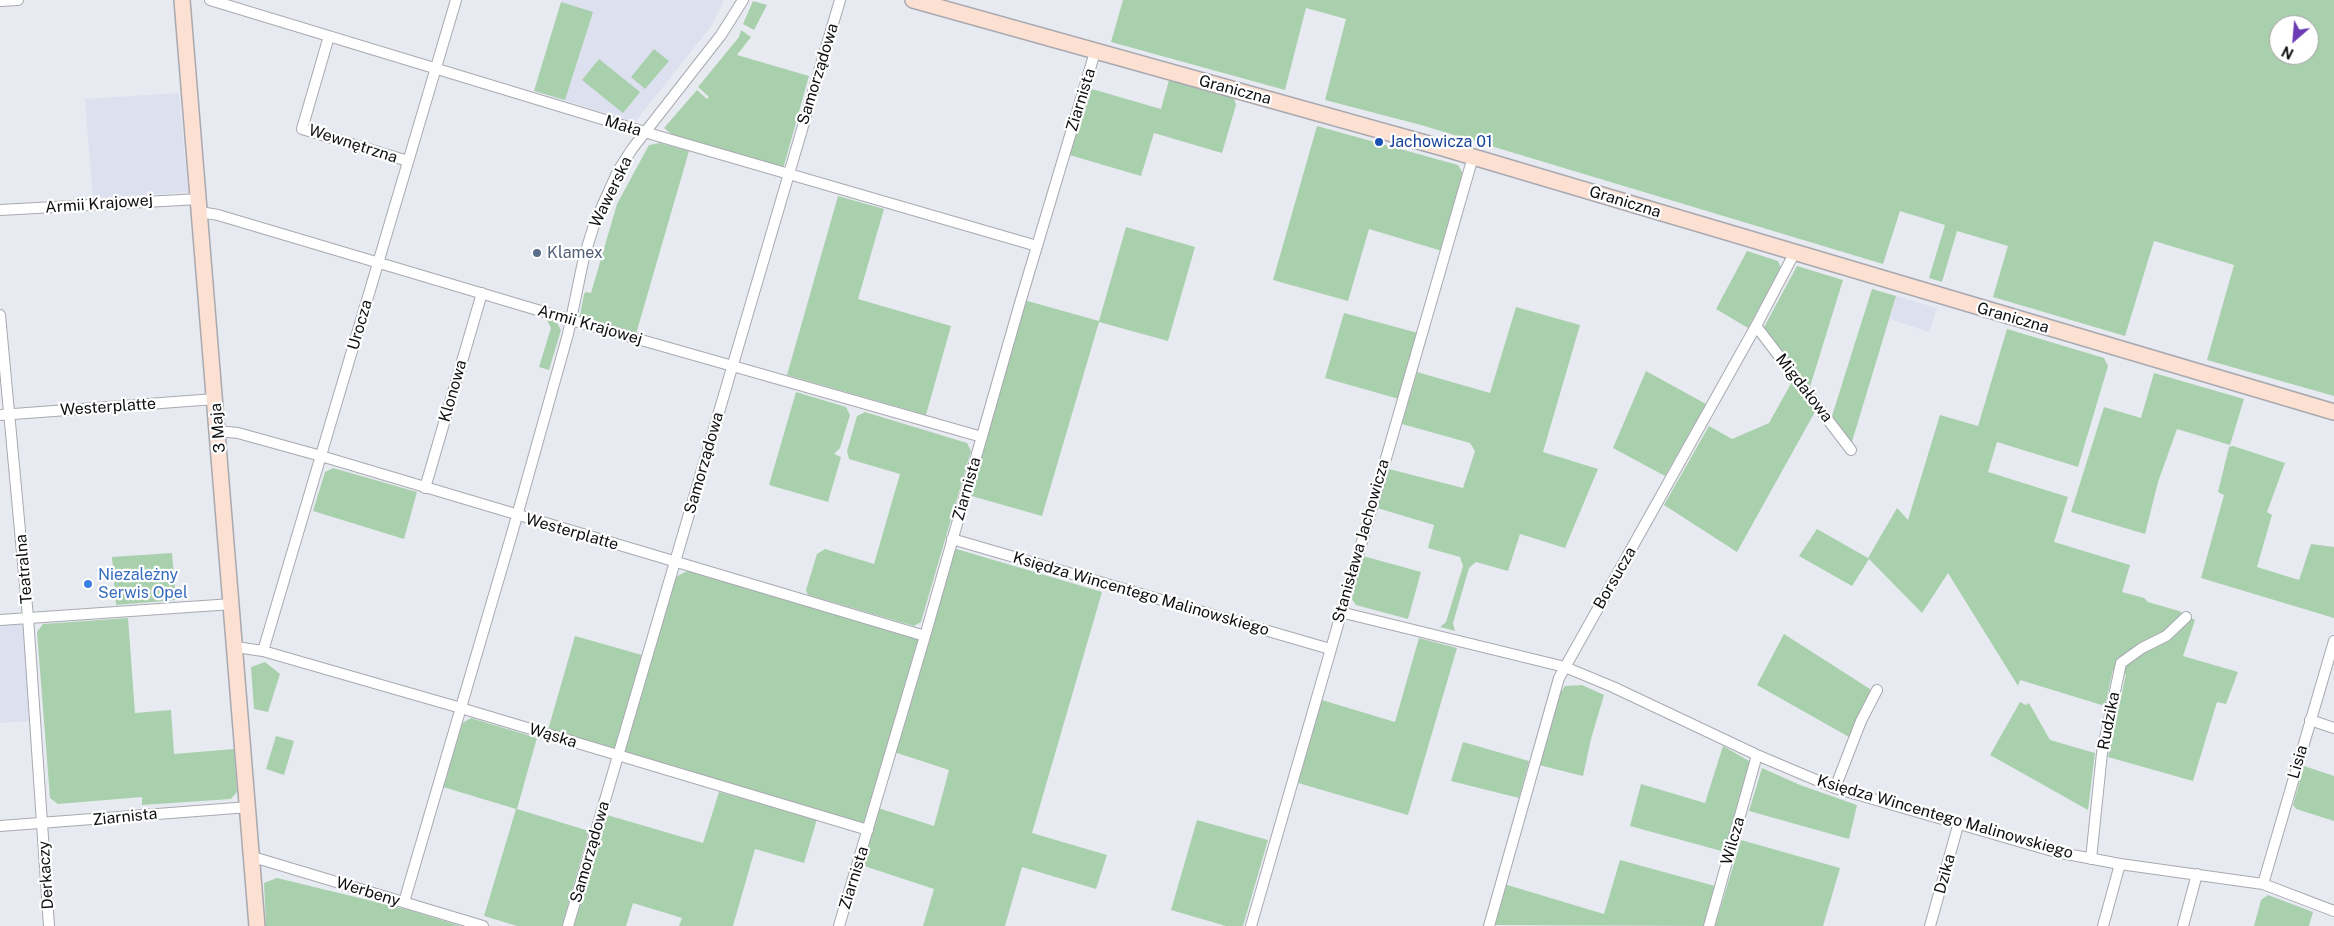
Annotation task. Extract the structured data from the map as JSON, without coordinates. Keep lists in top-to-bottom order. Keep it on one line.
{"streets":{"street":["Samorządowa","Graniczna","Ziarnista","Mała","Wewnętrzna","Wawerska","Armii Krajowej","Urocza","Migdałowa","Klonowa","Westerplatte","3 Maja","Stanisława Jachowicza","Teatralna","Borsucza","Księdza Wincentego Malinowskiego","Rudzika","Wąska","Lisia","Wilcza","Dzika","Derkaczy","Werbeny"]},"crossings":[["Samorządowa","Mała"],["Samorządowa","Armii Krajowej"],["Samorządowa","Westerplatte"],["Samorządowa","Wąska"],["Graniczna","Ziarnista"],["Graniczna","Stanisława Jachowicza"],["Graniczna","Borsucza"],["Ziarnista","Mała"],["Ziarnista","Armii Krajowej"],["Ziarnista","Westerplatte"],["Ziarnista","3 Maja"],["Ziarnista","Teatralna"],["Ziarnista","Księdza Wincentego Malinowskiego"],["Ziarnista","Wąska"],["Ziarnista","Derkaczy"],["Mała","Wewnętrzna"],["Mała","Wawerska"],["Mała","Urocza"],["Wewnętrzna","Urocza"],["Wawerska","Armii Krajowej"],["Wawerska","Westerplatte"],["Wawerska","Wąska"],["Wawerska","Werbeny"],["Armii Krajowej","Urocza"],["Armii Krajowej","Klonowa"],["Armii Krajowej","3 Maja"],["Urocza","Westerplatte"],["Urocza","Wąska"],["Migdałowa","Borsucza"],["Klonowa","Westerplatte"],["Westerplatte","3 Maja"],["Westerplatte","Teatralna"],["3 Maja","Wąska"],["3 Maja","Werbeny"],["Stanisława Jachowicza","Księdza Wincentego Malinowskiego"],["Teatralna","Derkaczy"],["Borsucza","Księdza Wincentego Malinowskiego"],["Księdza Wincentego Malinowskiego","Rudzika"],["Księdza Wincentego Malinowskiego","Lisia"],["Księdza Wincentego Malinowskiego","Wilcza"],["Księdza Wincentego Malinowskiego","Dzika"]],"places":["Jachowicza 01","Klamex","Niezależny Serwis Opel"],"north":"bottom left"}
